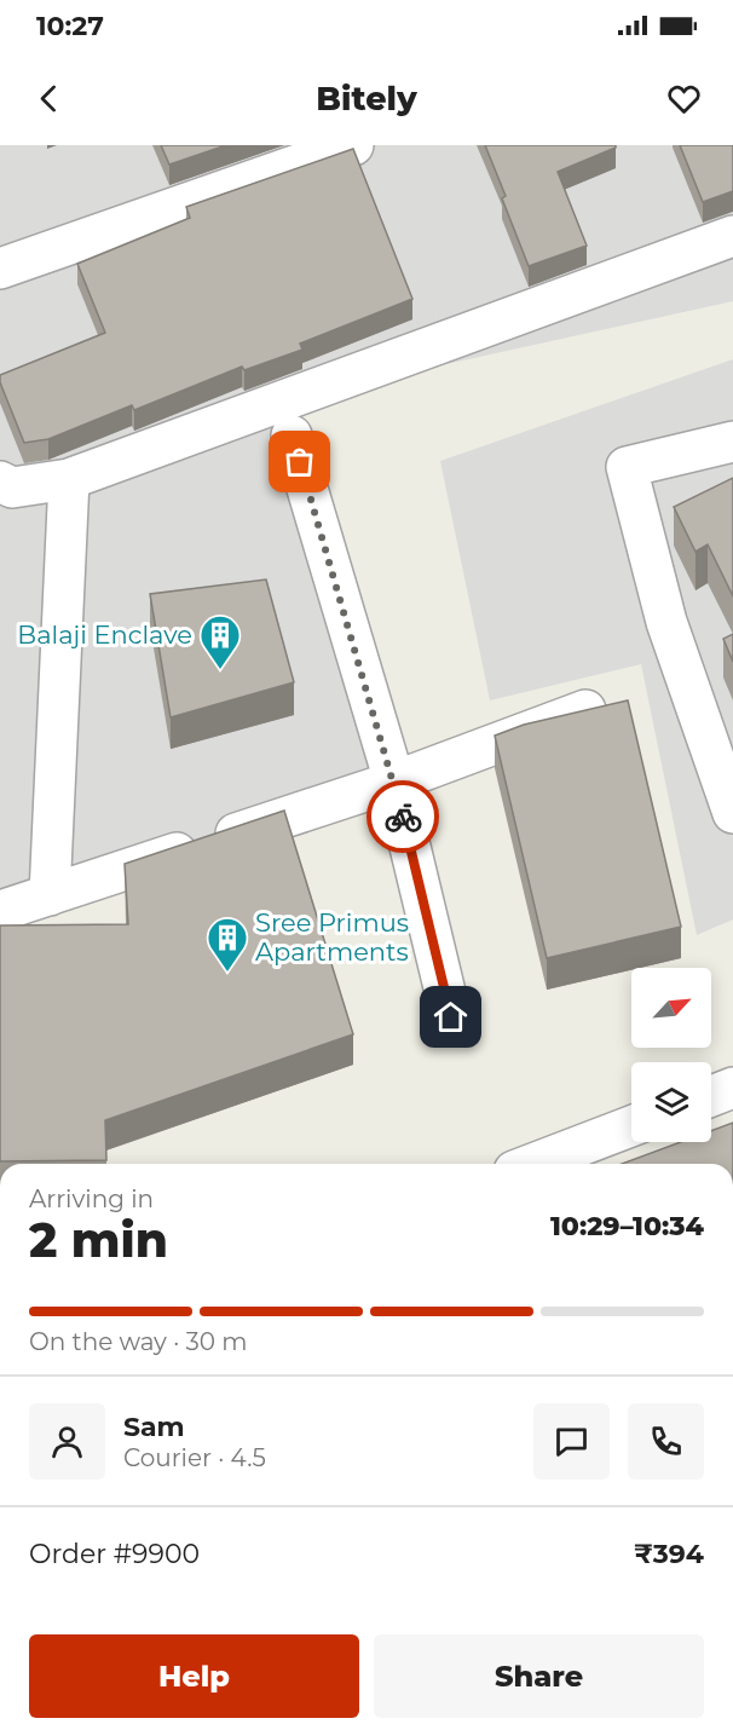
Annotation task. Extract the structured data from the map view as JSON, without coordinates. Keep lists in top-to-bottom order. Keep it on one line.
{"places":{"building":["Balaji Enclave","Sree Primus Apartments"]},"north":"top right","page":{"status":"10:27","header":"Bitely","heading":["2 min","Arriving in","10:29–10:34"],"panel":["Sam","Courier · 4.5","Order #9900","₹394"],"bar":"On the way · 30 m","buttons":["Help","Share"]}}
